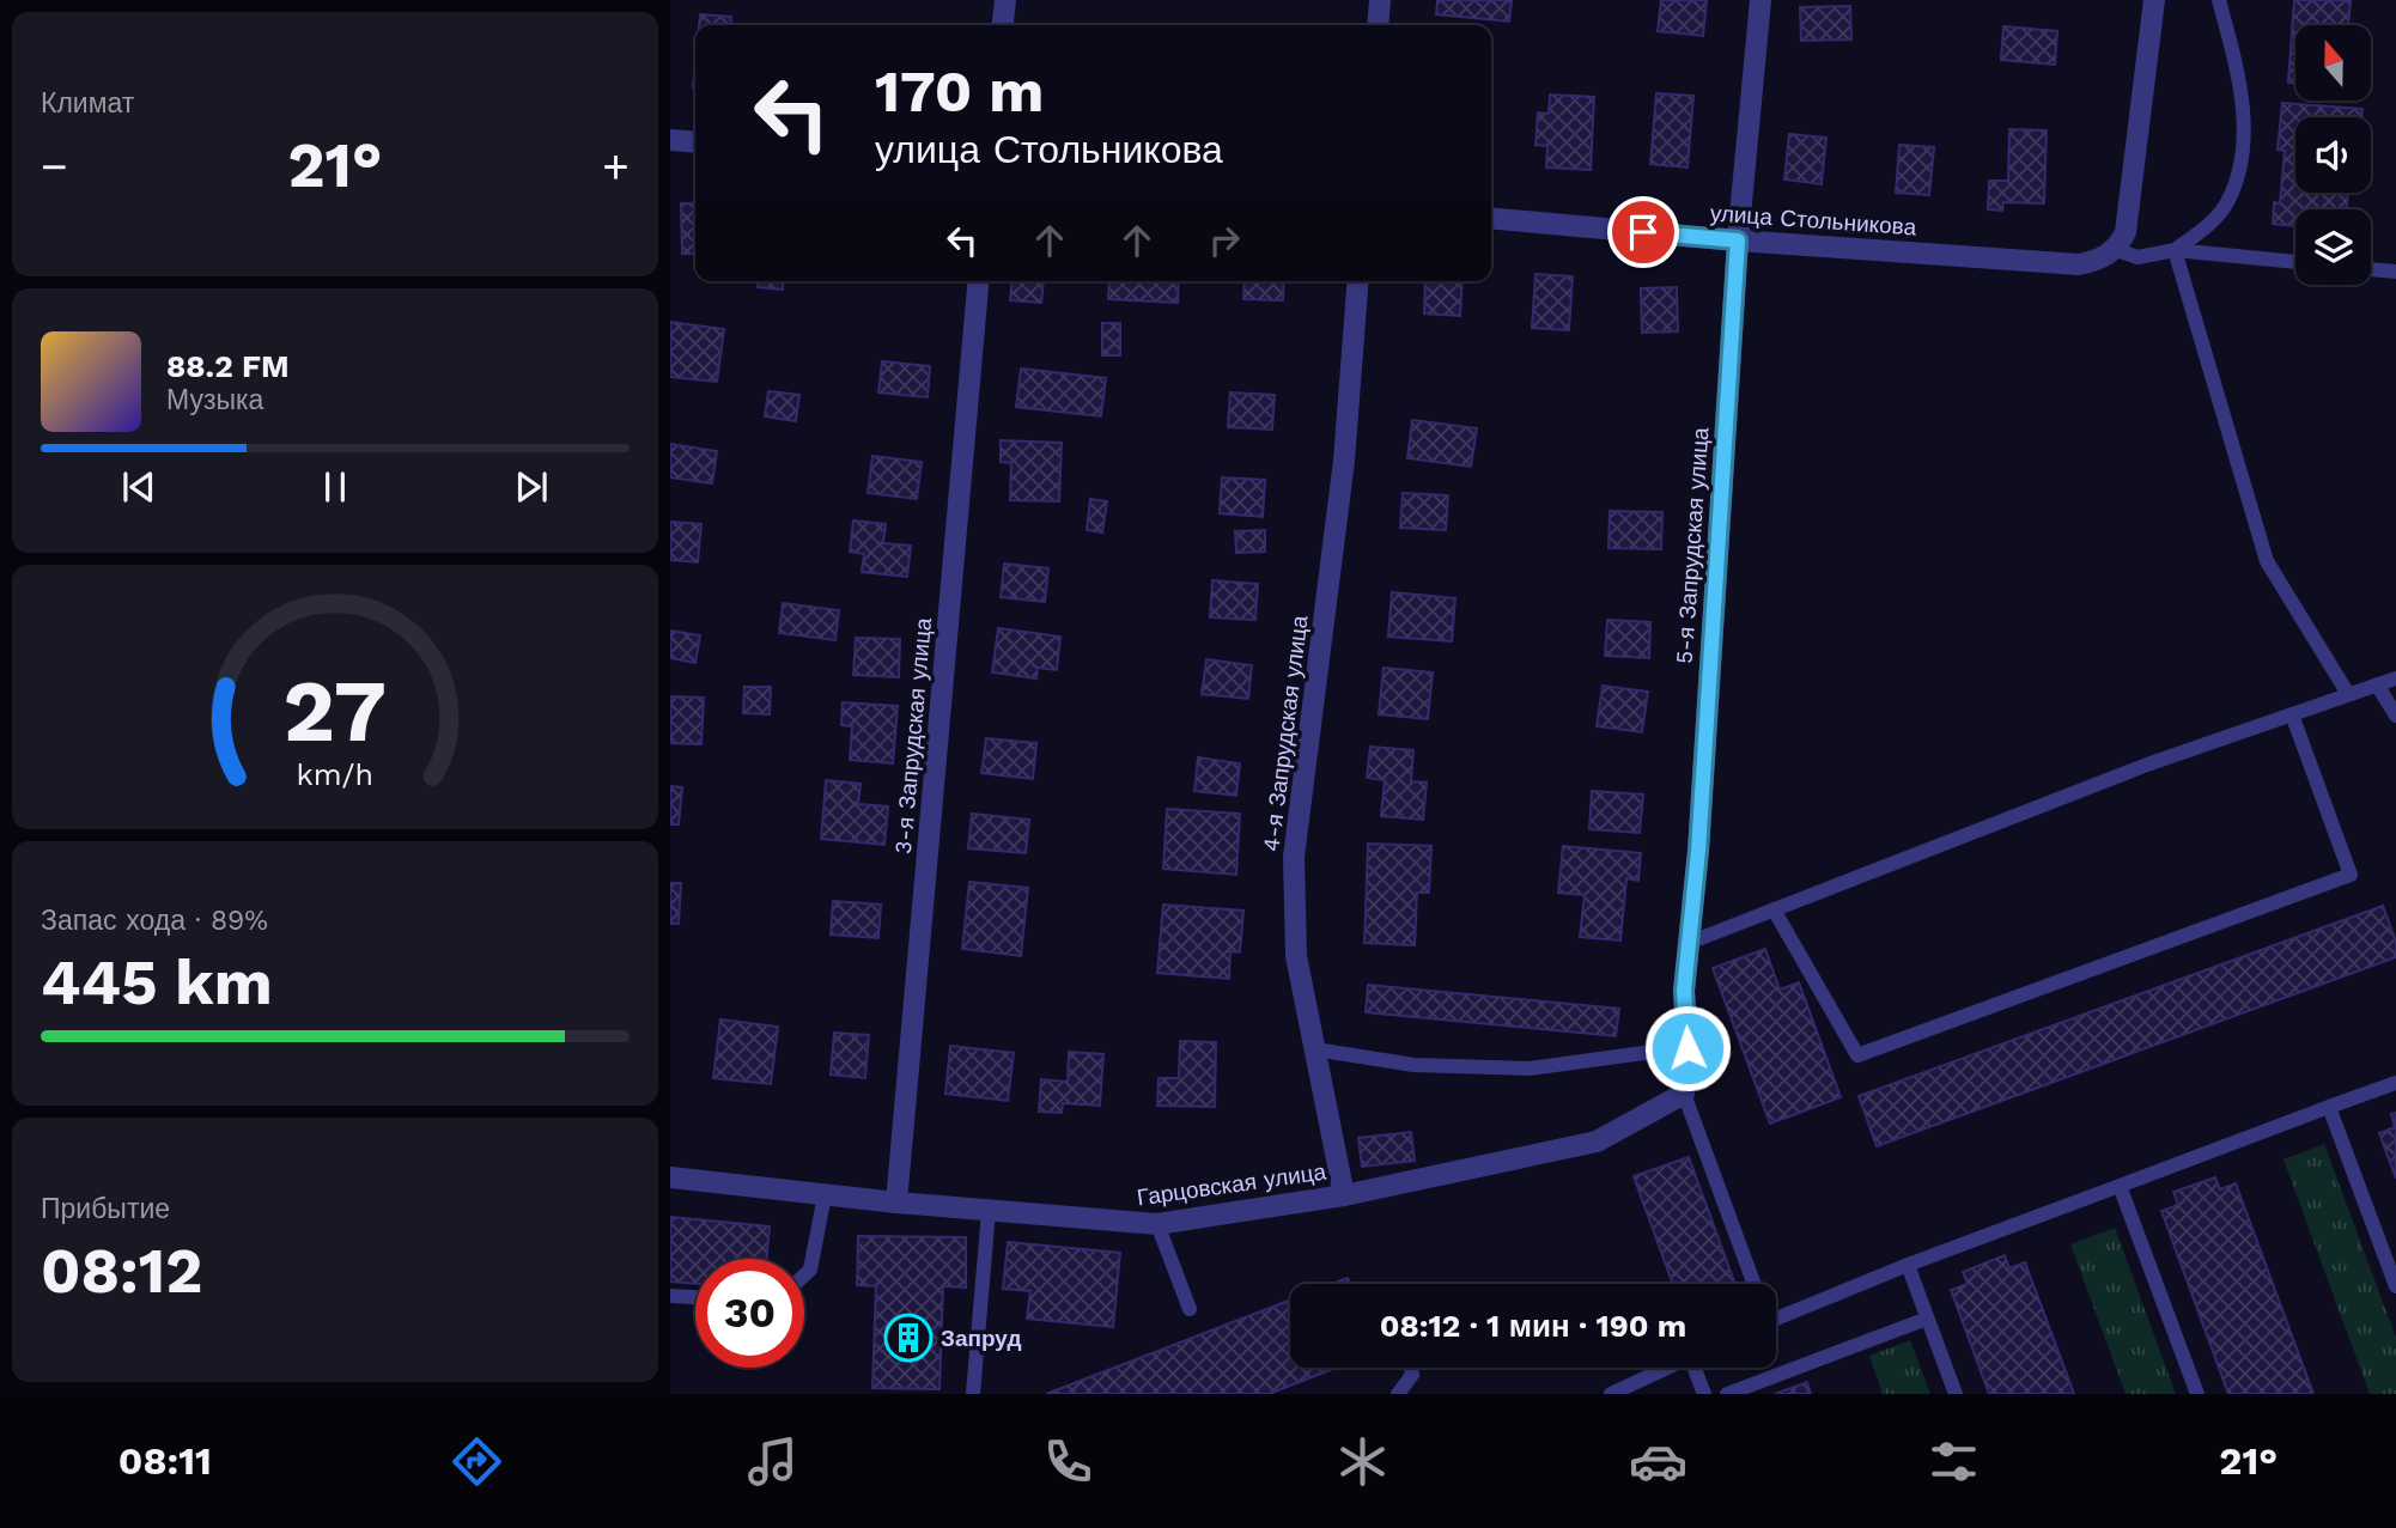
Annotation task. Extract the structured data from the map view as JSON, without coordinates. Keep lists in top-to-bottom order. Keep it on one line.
{"streets":{"street":["улица Стольникова","5-я Запрудская улица","4-я Запрудская улица","3-я Запрудская улица","Гарцовская улица"]},"crossings":[["улица Стольникова","5-я Запрудская улица"],["5-я Запрудская улица","Гарцовская улица"],["4-я Запрудская улица","Гарцовская улица"],["3-я Запрудская улица","Гарцовская улица"]],"places":{"building":["Запруд"]},"north":"top","page":{"tile":["Климат",["Запас хода · 89%","445 km"],["Прибытие","08:12"]],"turn":["170 m","улица Стольникова"],"heat":["−","21°","+"],"song":["88.2 FM","Музыка"],"limit":"30","trip":"08:12 · 1 мин · 190 m","tabs":["08:11","21°"],"gauge":["27","km/h"]}}
